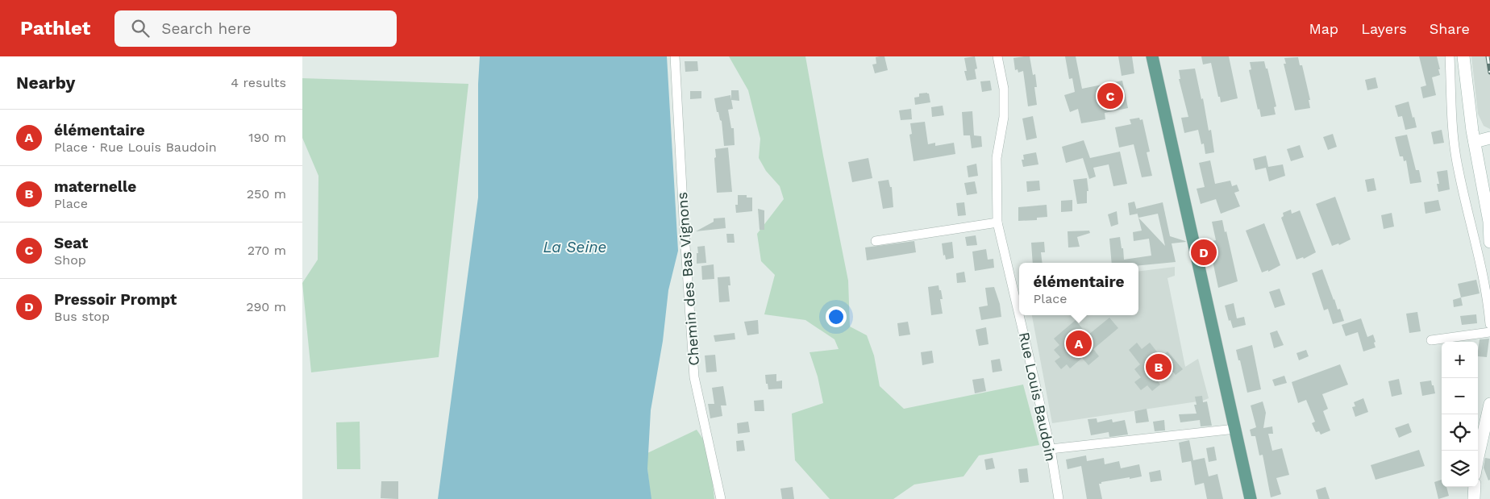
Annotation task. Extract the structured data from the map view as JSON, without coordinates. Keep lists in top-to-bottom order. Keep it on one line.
{"streets":{"street":["Chemin des Bas Vignons","Rue Louis Baudoin"]},"water":["La Seine"],"page":{"header":"Pathlet","search":"Search here","nav":["Map","Layers","Share"],"heading":["Nearby","4 results"],"pins":["C","D","A","B"],"list":[{"mark":"A","name":"élémentaire","note":"Place · Rue Louis Baudoin","value":"190 m"},{"mark":"B","name":"maternelle","note":"Place","value":"250 m"},{"mark":"C","name":"Seat","note":"Shop","value":"270 m"},{"mark":"D","name":"Pressoir Prompt","note":"Bus stop","value":"290 m"}],"popup":["élémentaire","Place"],"map_buttons":["+","−"]}}
